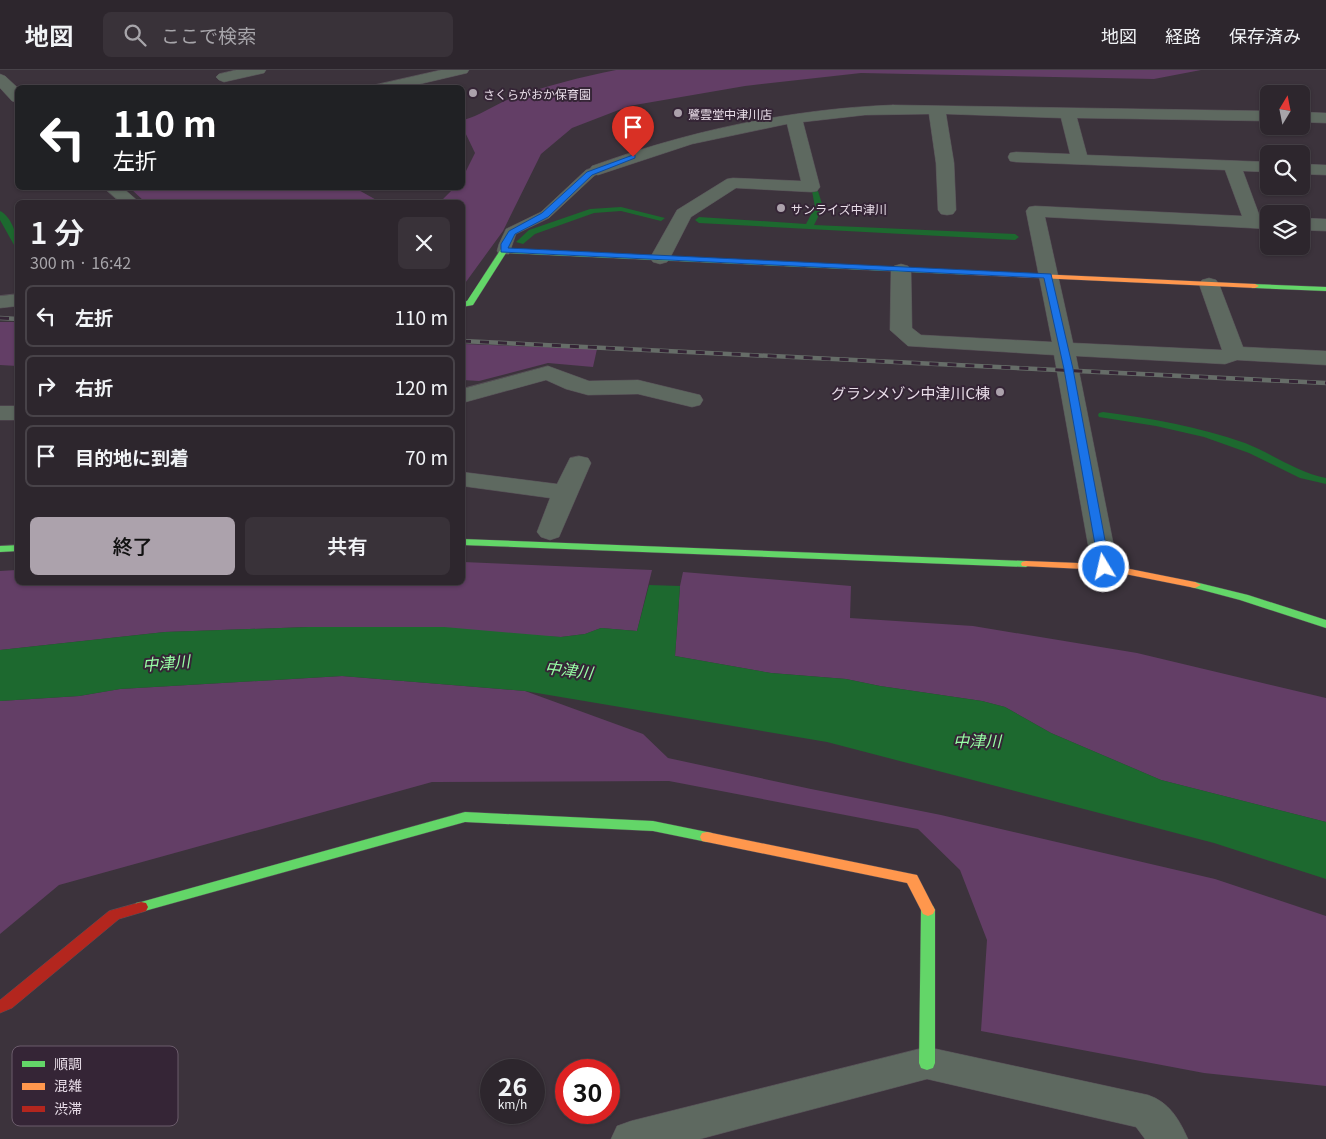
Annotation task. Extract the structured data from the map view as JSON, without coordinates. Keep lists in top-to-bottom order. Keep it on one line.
{"water":["中津川"],"places":["さくらがおか保育園","鷺雲堂中津川店","サンライズ中津川","グランメゾン中津川C棟"],"legend":["順調","混雑","渋滞"],"north":"top","page":{"header":"地図","search":"ここで検索","nav":["地図","経路","保存済み"],"turn":["110 m","左折"],"heading":["1 分","300 m · 16:42"],"list":[{"name":"左折","value":"110 m"},{"name":"右折","value":"120 m"},{"name":"目的地に到着","value":"70 m"}],"buttons":["終了","共有"],"speed":"26 km/h","limit":"30"}}
